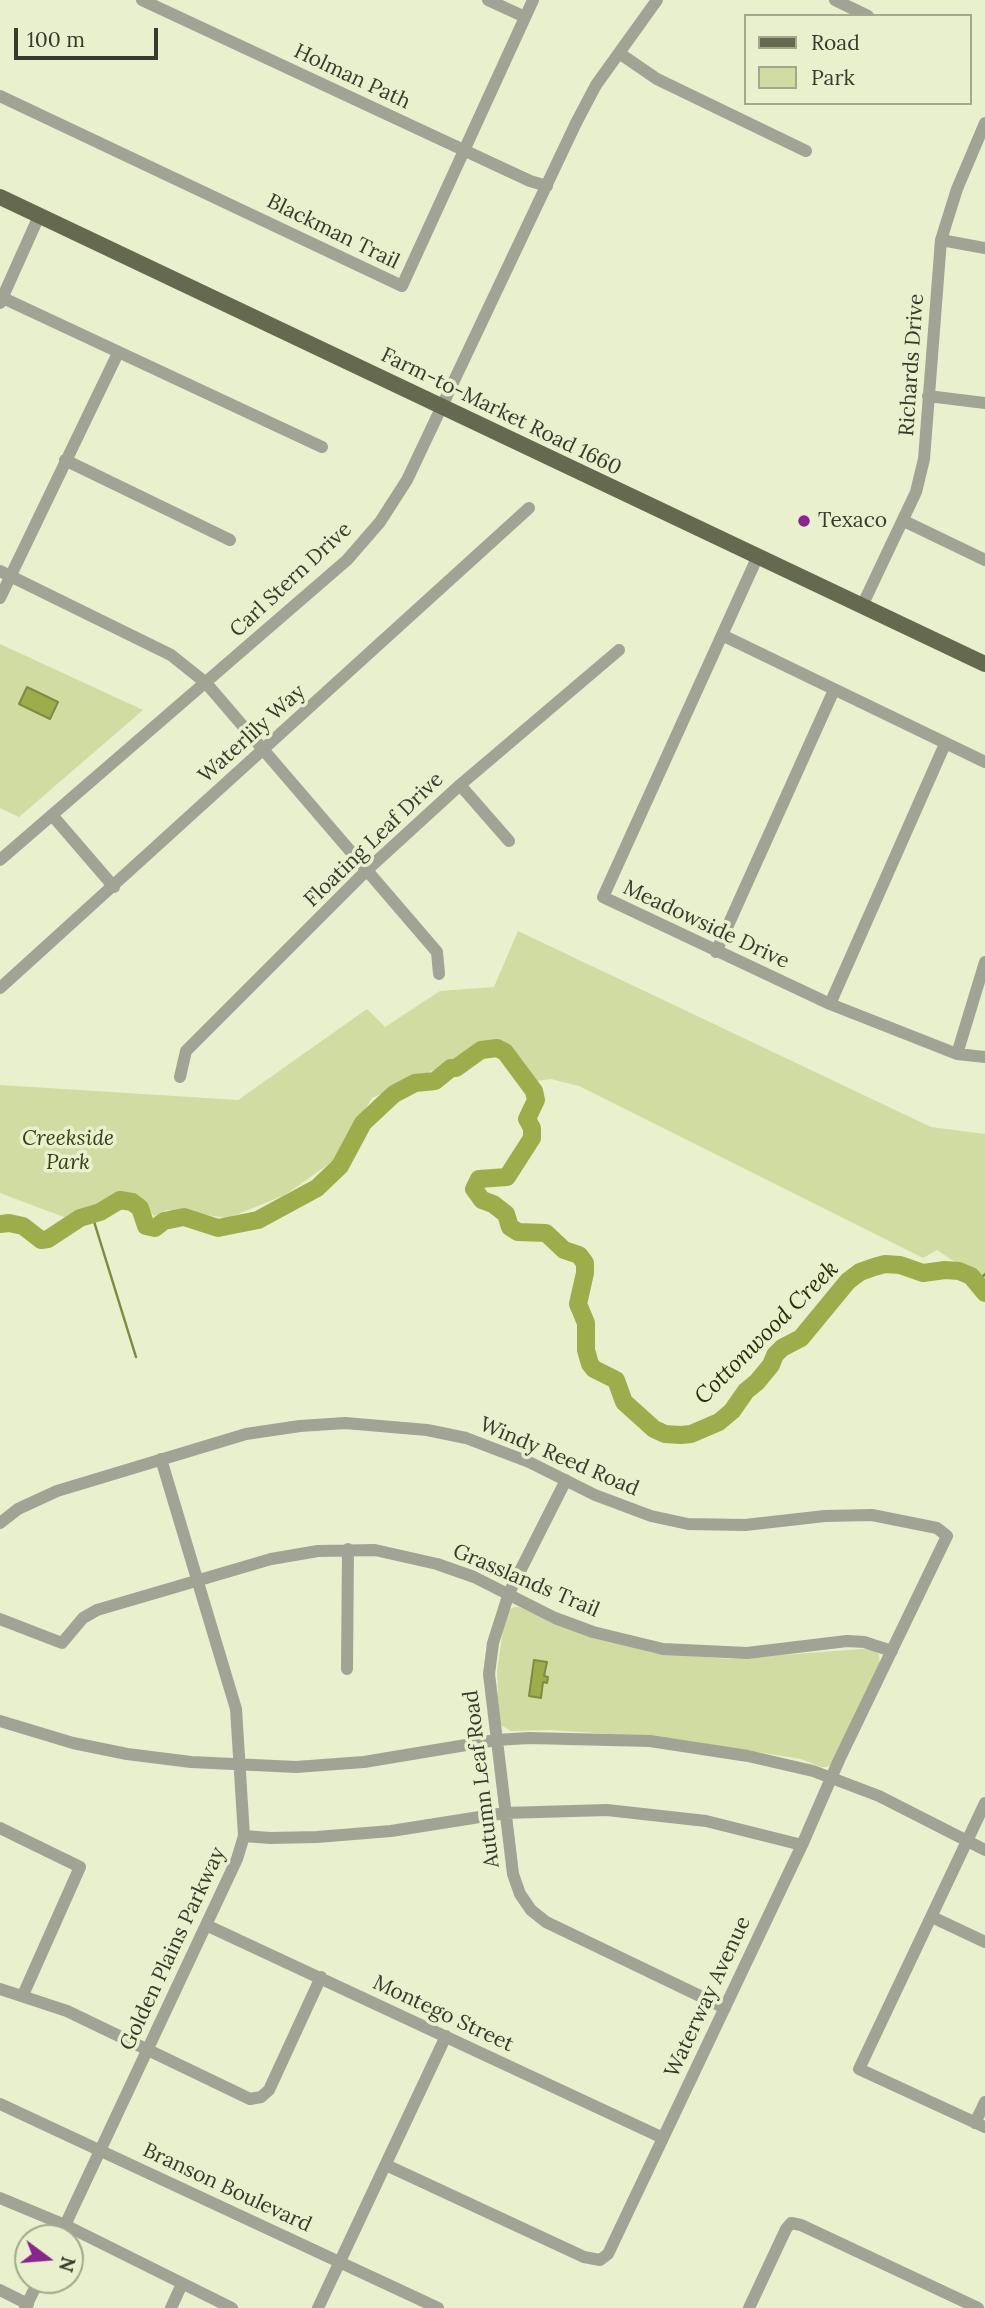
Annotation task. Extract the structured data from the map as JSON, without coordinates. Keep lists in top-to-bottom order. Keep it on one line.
{"streets":{"main road":["Farm-to-Market Road 1660"],"street":["Holman Path","Blackman Trail","Richards Drive","Carl Stern Drive","Waterlily Way","Floating Leaf Drive","Meadowside Drive","Windy Reed Road","Grasslands Trail","Autumn Leaf Road","Golden Plains Parkway","Waterway Avenue","Montego Street","Branson Boulevard"]},"crossings":[["Holman Path","Blackman Trail"],["Holman Path","Carl Stern Drive"],["Richards Drive","Farm-to-Market Road 1660"],["Farm-to-Market Road 1660","Carl Stern Drive"],["Farm-to-Market Road 1660","Meadowside Drive"],["Windy Reed Road","Autumn Leaf Road"],["Windy Reed Road","Golden Plains Parkway"],["Windy Reed Road","Waterway Avenue"],["Grasslands Trail","Autumn Leaf Road"],["Grasslands Trail","Golden Plains Parkway"],["Grasslands Trail","Waterway Avenue"],["Autumn Leaf Road","Waterway Avenue"],["Golden Plains Parkway","Montego Street"],["Golden Plains Parkway","Branson Boulevard"],["Waterway Avenue","Montego Street"]],"water":["Cottonwood Creek"],"parks":["Creekside Park"],"places":["Texaco"],"legend":["Road","Park"],"scale_bar":"100 m","north":"right"}
